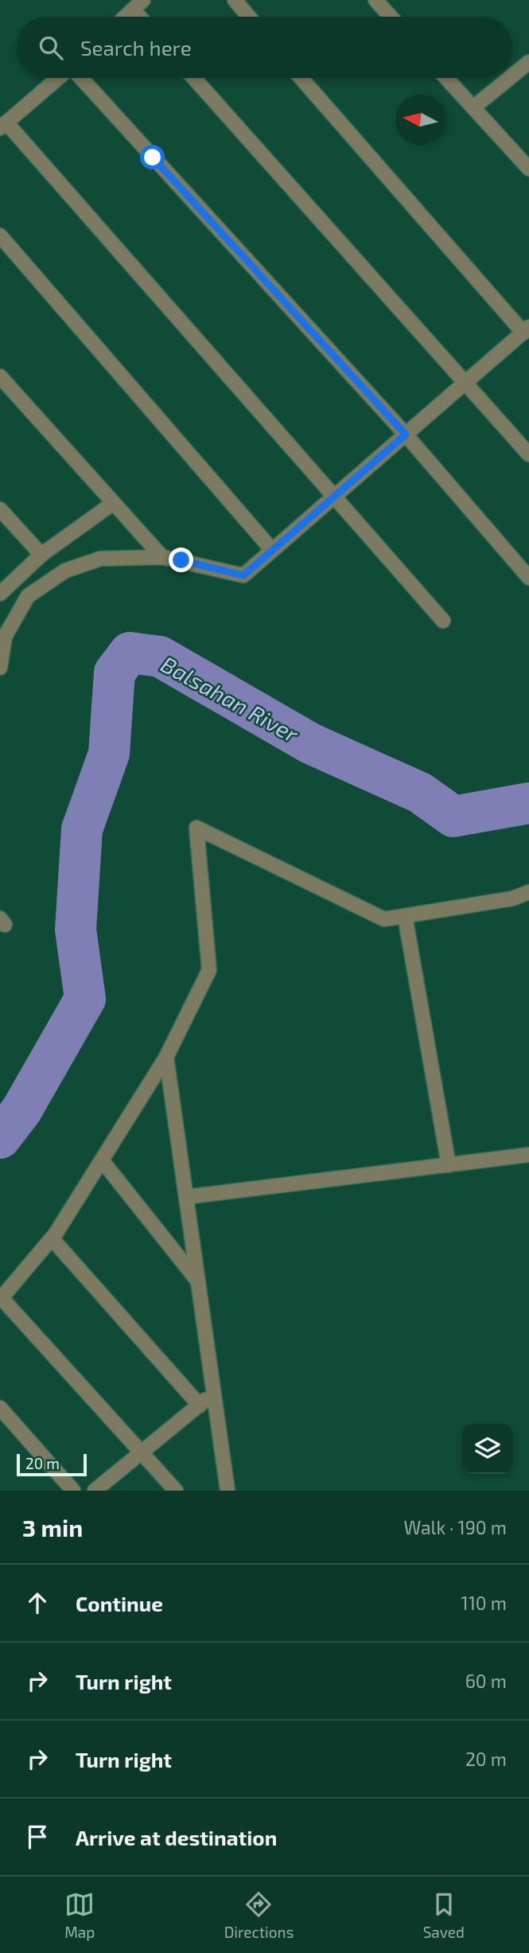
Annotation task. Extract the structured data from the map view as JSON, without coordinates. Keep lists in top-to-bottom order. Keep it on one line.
{"water":["Balsahan River"],"scale_bar":"20 m","north":"left","page":{"search":"Search here","scale":"20 m","heading":["3 min","Walk · 190 m"],"list":[["Continue","110 m"],["Turn right","60 m"],["Turn right","20 m"],"Arrive at destination"],"nav":["Map","Directions","Saved"]}}
